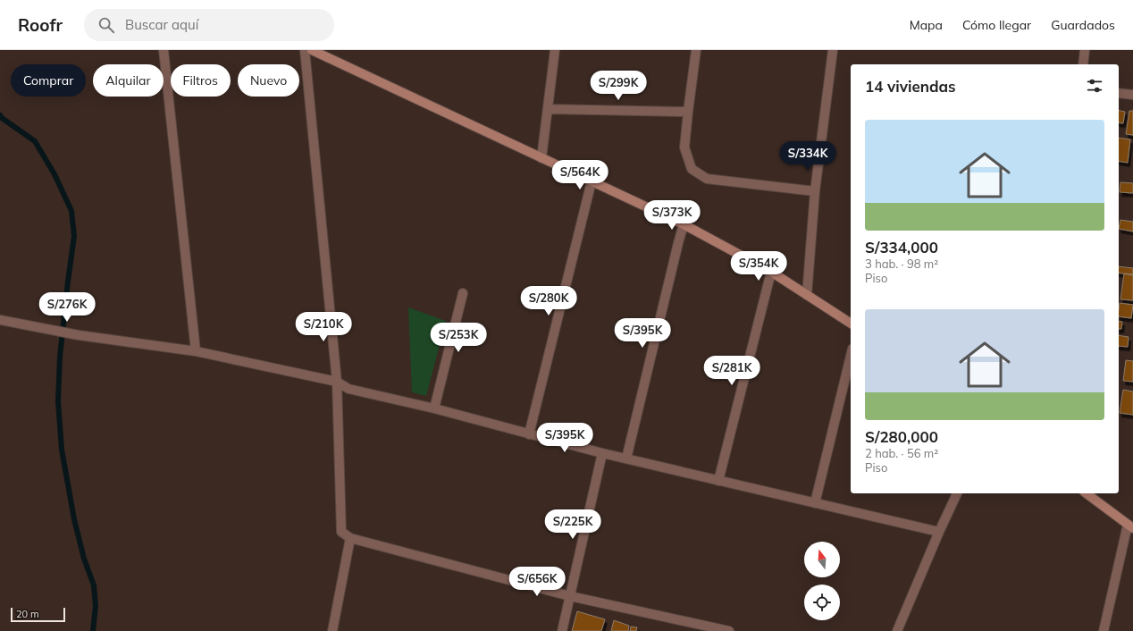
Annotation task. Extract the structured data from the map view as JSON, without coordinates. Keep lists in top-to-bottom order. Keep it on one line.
{"scale_bar":"20 m","north":"top","page":{"header":"Roofr","search":"Buscar aquí","nav":["Mapa","Cómo llegar","Guardados"],"chip":["Comprar","Alquilar","Filtros","Nuevo"],"heading":"14 viviendas","price":["S/299K","S/334K","S/564K","S/373K","S/354K","S/280K","S/276K","S/210K","S/395K","S/253K","S/281K","S/395K","S/225K","S/656K"],"list":[{"name":"S/334,000","note":"3 hab. · 98 m² · Piso"},{"name":"S/280,000","note":"2 hab. · 56 m² · Piso"}],"scale":"20 m"}}
